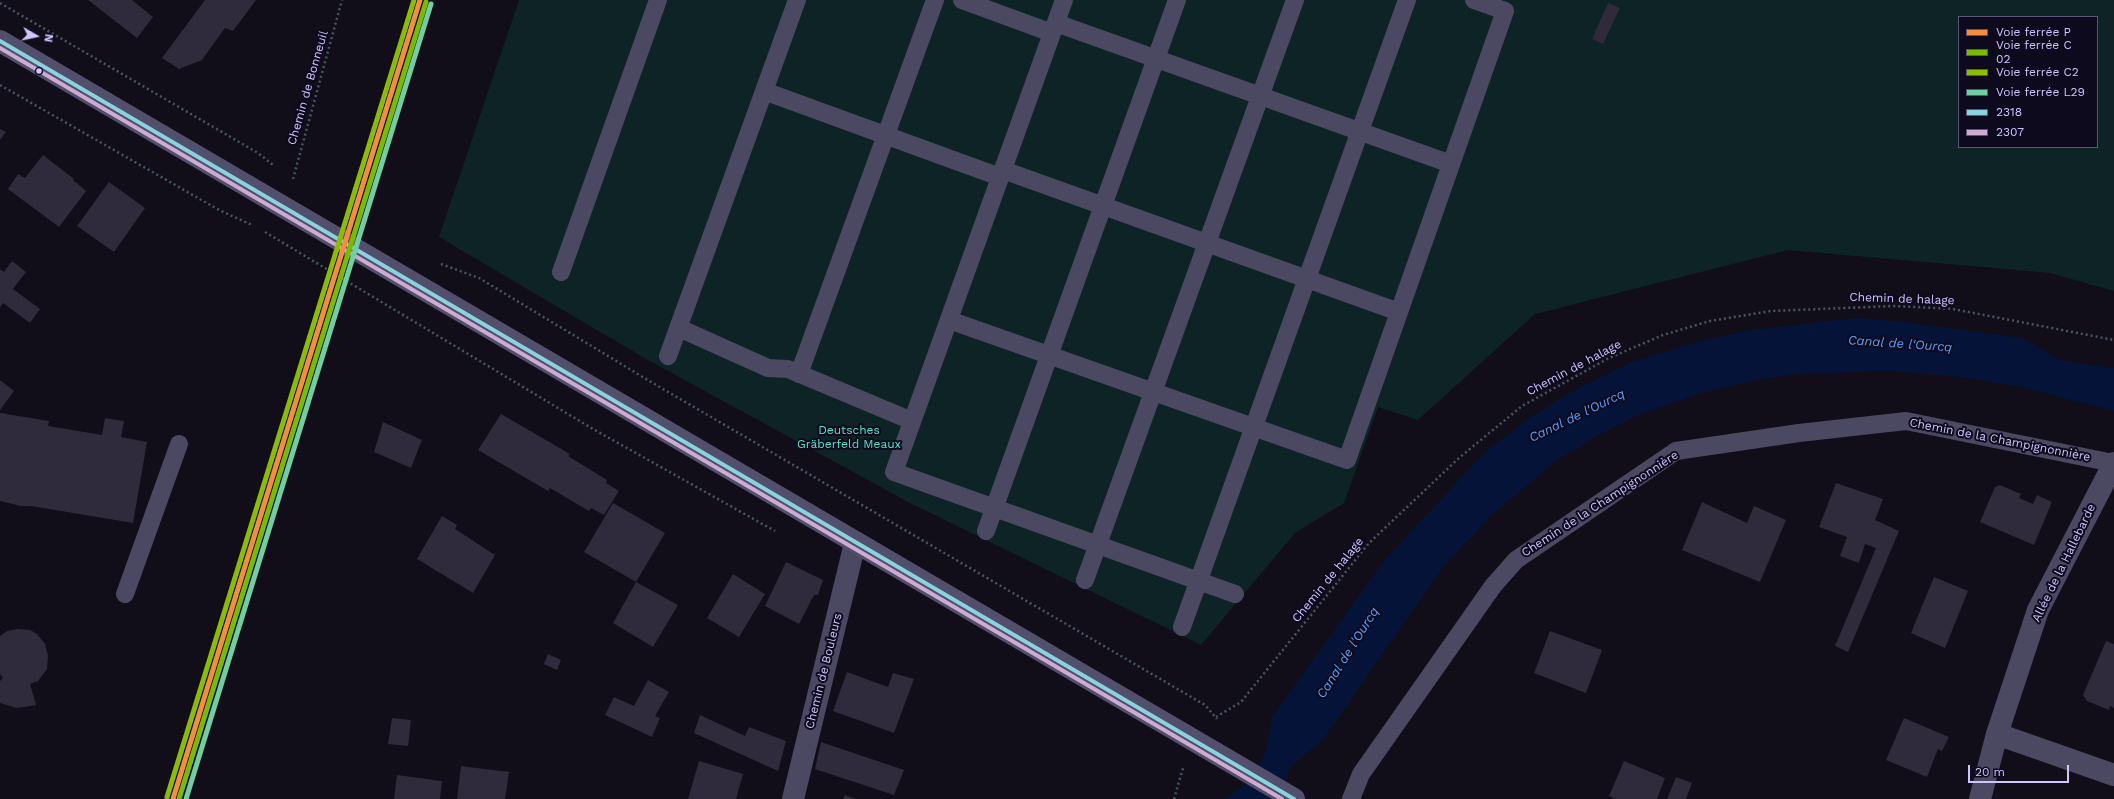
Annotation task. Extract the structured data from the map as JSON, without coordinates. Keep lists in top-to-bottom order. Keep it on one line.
{"streets":{"street":["Allée de la Hallebarde","Chemin de Bouleurs"],"lane":["Chemin de la Champignonnière"],"path":["Chemin de Bonneuil","Chemin de halage"]},"crossings":[["Chemin de la Champignonnière","Allée de la Hallebarde"]],"water":["Canal de l'Ourcq"],"parks":["Deutsches Gräberfeld Meaux"],"lines":["rail line P","rail line C2","rail line L29","transit line 2318","transit line 2307"],"legend":["Voie ferrée P","Voie ferrée C 02","Voie ferrée C2","Voie ferrée L29","2318","2307"],"scale_bar":"20 m","north":"right"}
